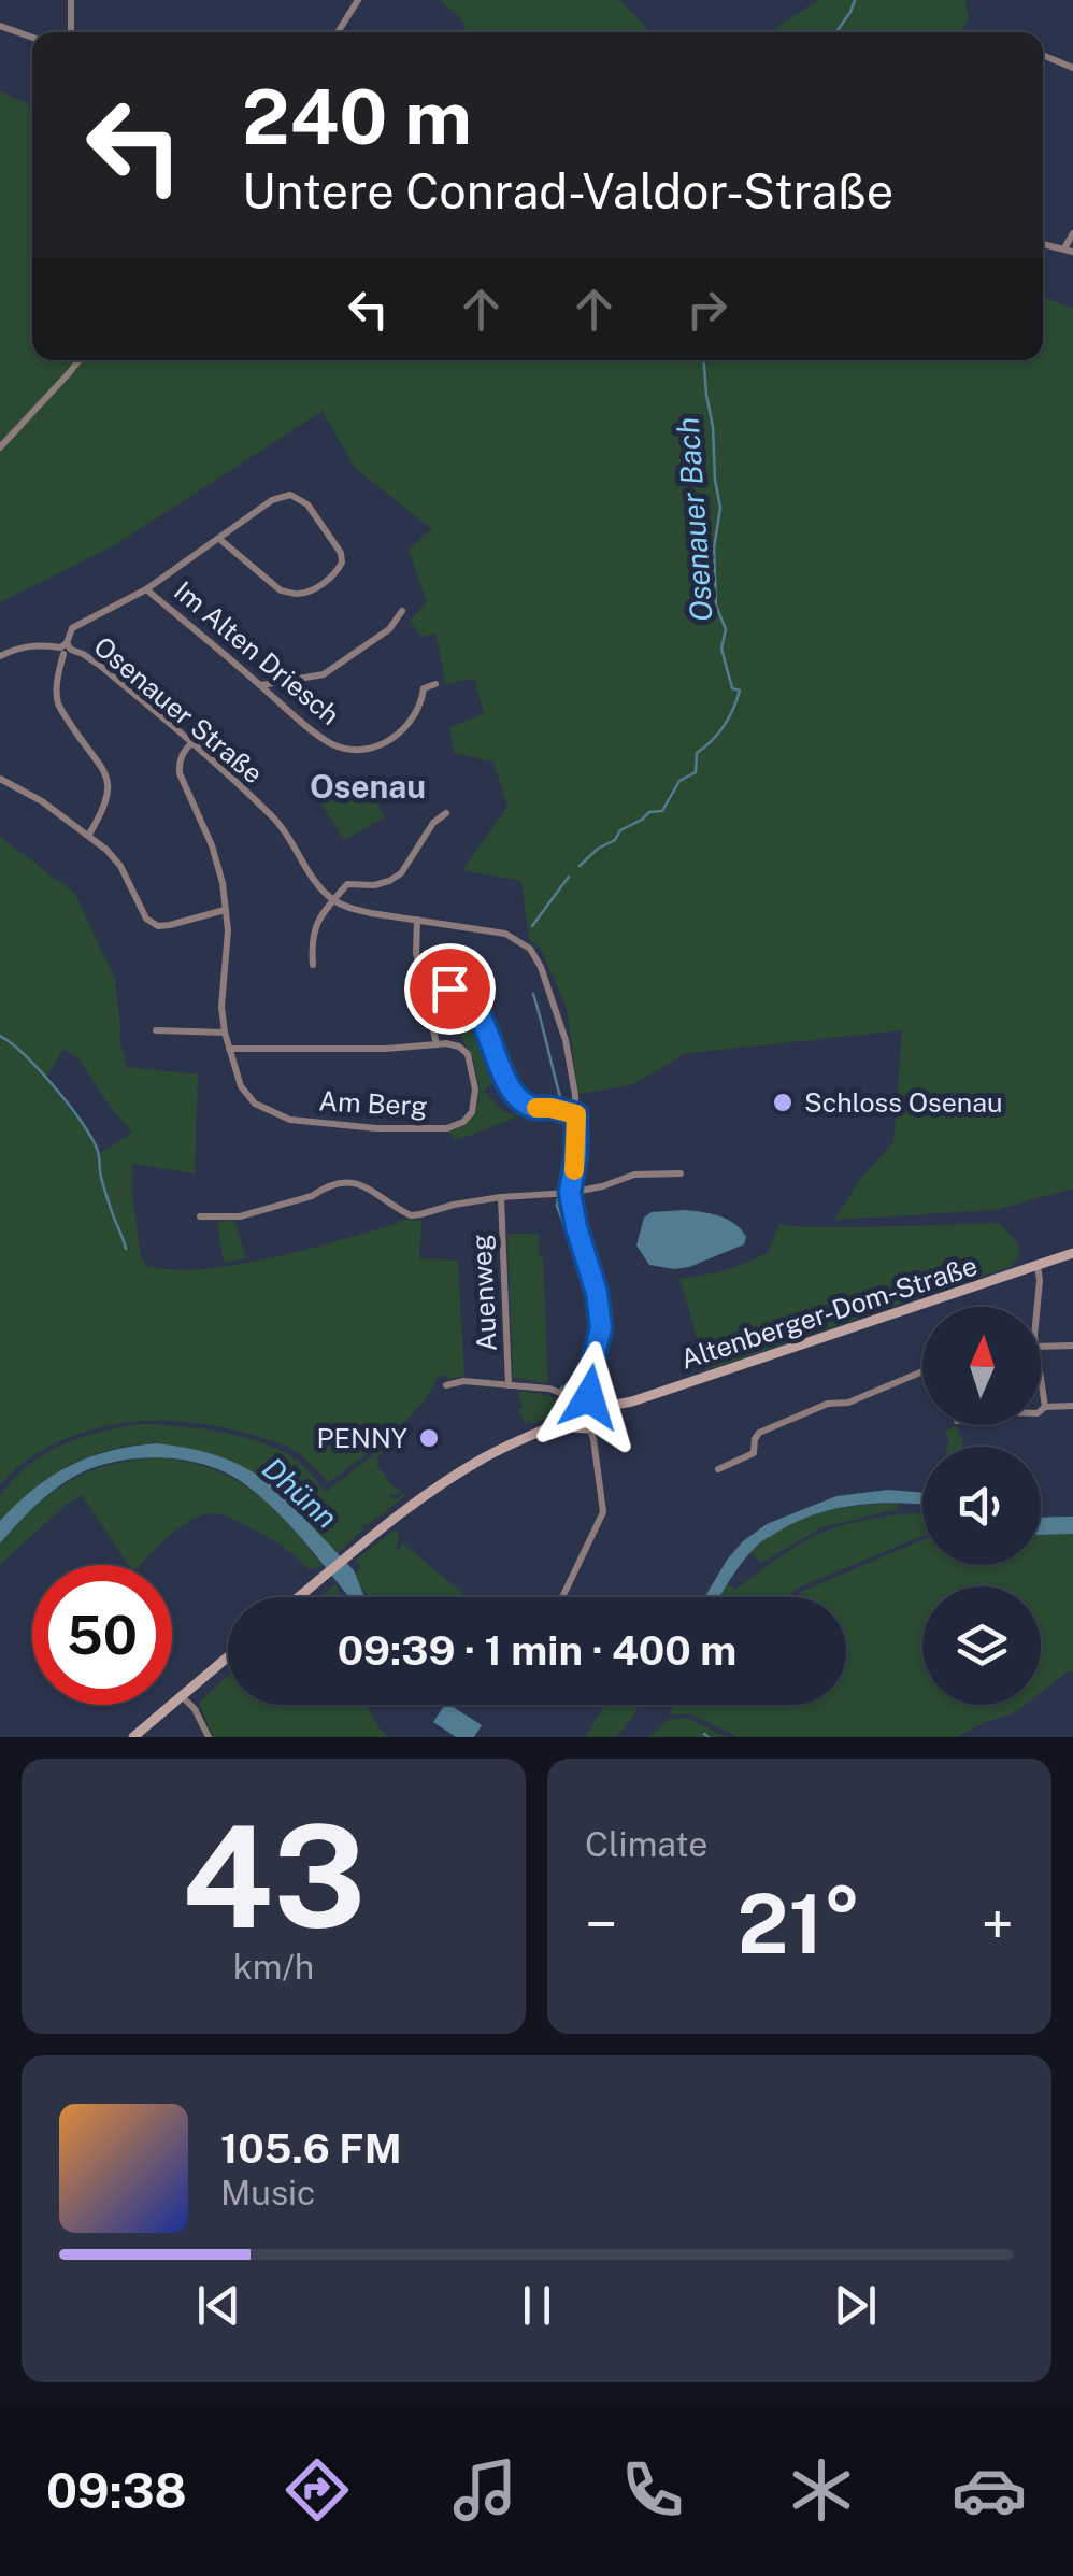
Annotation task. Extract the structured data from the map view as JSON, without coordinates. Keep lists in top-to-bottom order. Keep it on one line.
{"streets":{"main road":["Altenberger-Dom-Straße"],"street":["Im Alten Driesch","Osenauer Straße","Am Berg","Auenweg"]},"crossings":[["Osenauer Straße","Am Berg"]],"districts":["Osenau"],"water":["Osenauer Bach","Dhünn"],"places":["Schloss Osenau","PENNY"],"north":"top","page":{"turn":["240 m","Untere Conrad-Valdor-Straße"],"limit":"50","trip":"09:39 · 1 min · 400 m","tile":[["43","km/h"],"Climate"],"heat":["−","21°","+"],"song":["105.6 FM","Music"],"tabs":"09:38"}}
